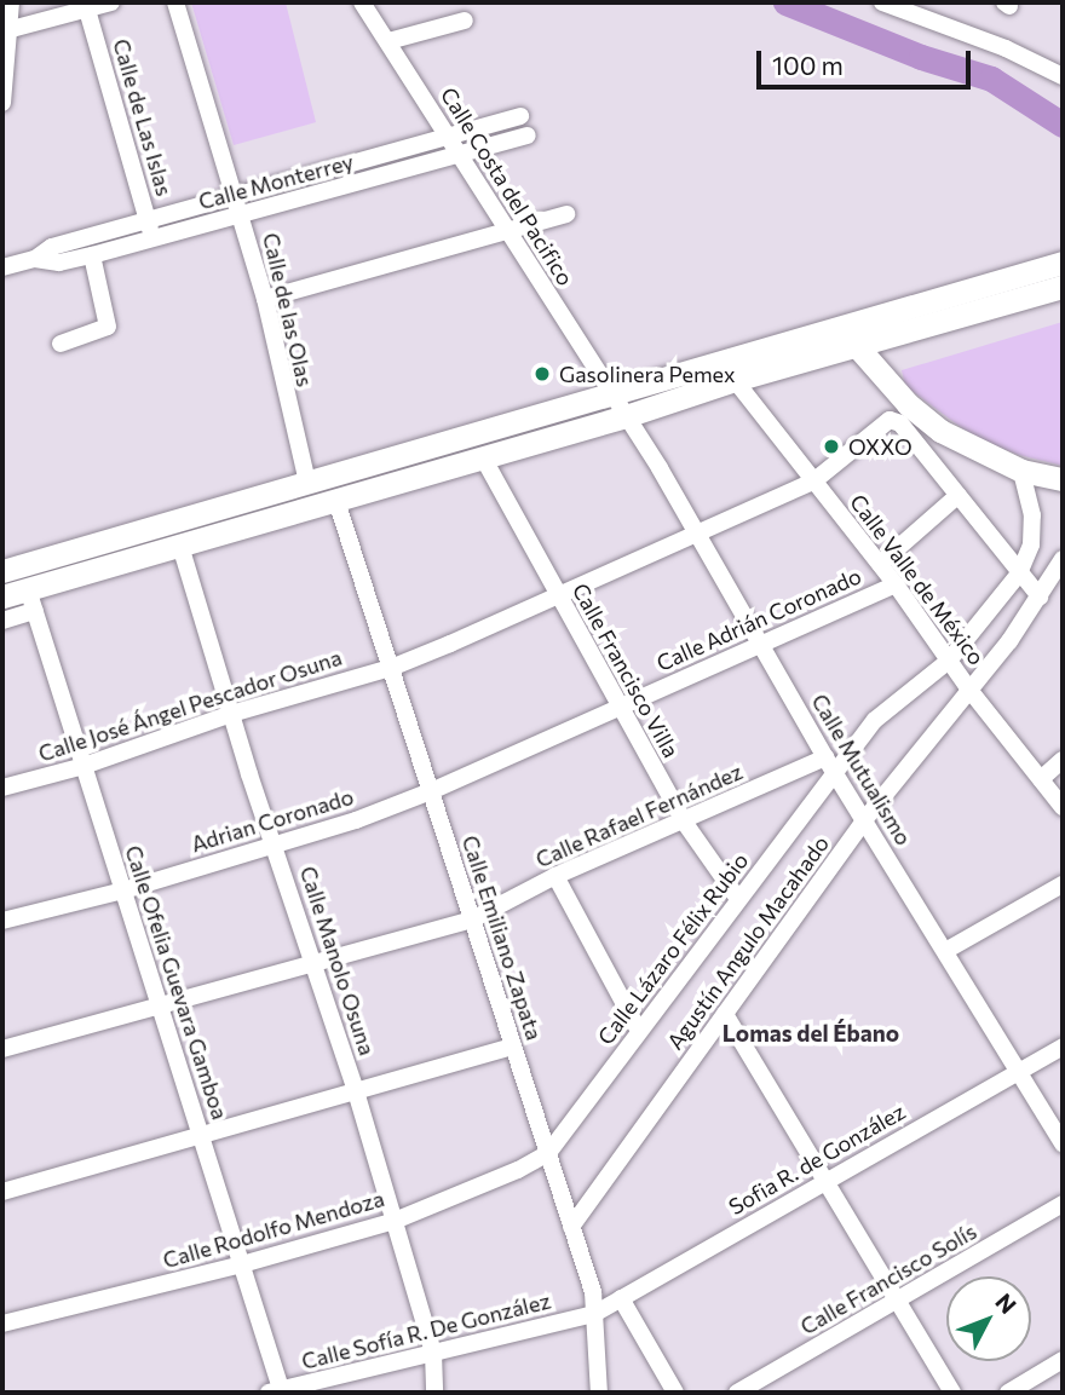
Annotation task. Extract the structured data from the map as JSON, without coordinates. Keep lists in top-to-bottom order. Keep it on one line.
{"streets":{"street":["Calle de Las Islas","Calle Monterrey","Calle Costa del Pacifico","Calle de las Olas","Calle Valle de México","Calle Adrián Coronado","Calle Francisco Villa","Calle José Ángel Pescador Osuna","Calle Mutualismo","Calle Rafael Fernández","Adrian Coronado","Calle Emiliano Zapata","Agustín Angulo Macahado","Calle Lázaro Félix Rubio","Calle Manolo Osuna","Calle Ofelia Guevara Gamboa","Sofia R. de González","Calle Rodolfo Mendoza","Calle Francisco Solís","Calle Sofía R. De González"]},"crossings":[["Calle de Las Islas","Calle Monterrey"],["Calle Monterrey","Calle Costa del Pacifico"],["Calle Monterrey","Calle de las Olas"],["Calle Costa del Pacifico","Calle Mutualismo"],["Calle Valle de México","Calle Adrián Coronado"],["Calle Valle de México","Calle José Ángel Pescador Osuna"],["Calle Valle de México","Agustín Angulo Macahado"],["Calle Valle de México","Calle Lázaro Félix Rubio"],["Calle Adrián Coronado","Calle Francisco Villa"],["Calle Adrián Coronado","Calle Mutualismo"],["Calle Adrián Coronado","Adrian Coronado"],["Calle Francisco Villa","Calle José Ángel Pescador Osuna"],["Calle Francisco Villa","Calle Rafael Fernández"],["Calle Francisco Villa","Calle Lázaro Félix Rubio"],["Calle José Ángel Pescador Osuna","Calle Mutualismo"],["Calle José Ángel Pescador Osuna","Calle Emiliano Zapata"],["Calle José Ángel Pescador Osuna","Calle Manolo Osuna"],["Calle José Ángel Pescador Osuna","Calle Ofelia Guevara Gamboa"],["Calle Mutualismo","Calle Rafael Fernández"],["Calle Mutualismo","Agustín Angulo Macahado"],["Calle Mutualismo","Calle Lázaro Félix Rubio"],["Calle Mutualismo","Sofia R. de González"],["Calle Rafael Fernández","Calle Emiliano Zapata"],["Calle Rafael Fernández","Calle Lázaro Félix Rubio"],["Calle Rafael Fernández","Calle Manolo Osuna"],["Calle Rafael Fernández","Calle Ofelia Guevara Gamboa"],["Adrian Coronado","Calle Emiliano Zapata"],["Adrian Coronado","Calle Manolo Osuna"],["Adrian Coronado","Calle Ofelia Guevara Gamboa"],["Calle Emiliano Zapata","Agustín Angulo Macahado"],["Calle Emiliano Zapata","Calle Lázaro Félix Rubio"],["Calle Emiliano Zapata","Sofia R. de González"],["Calle Emiliano Zapata","Calle Rodolfo Mendoza"],["Calle Emiliano Zapata","Calle Sofía R. De González"],["Calle Lázaro Félix Rubio","Calle Rodolfo Mendoza"],["Calle Manolo Osuna","Calle Rodolfo Mendoza"],["Calle Manolo Osuna","Calle Sofía R. De González"],["Calle Ofelia Guevara Gamboa","Calle Rodolfo Mendoza"],["Calle Ofelia Guevara Gamboa","Calle Sofía R. De González"],["Sofia R. de González","Calle Sofía R. De González"]],"districts":["Lomas del Ébano"],"places":["Gasolinera Pemex","OXXO"],"scale_bar":"100 m","north":"top right"}
